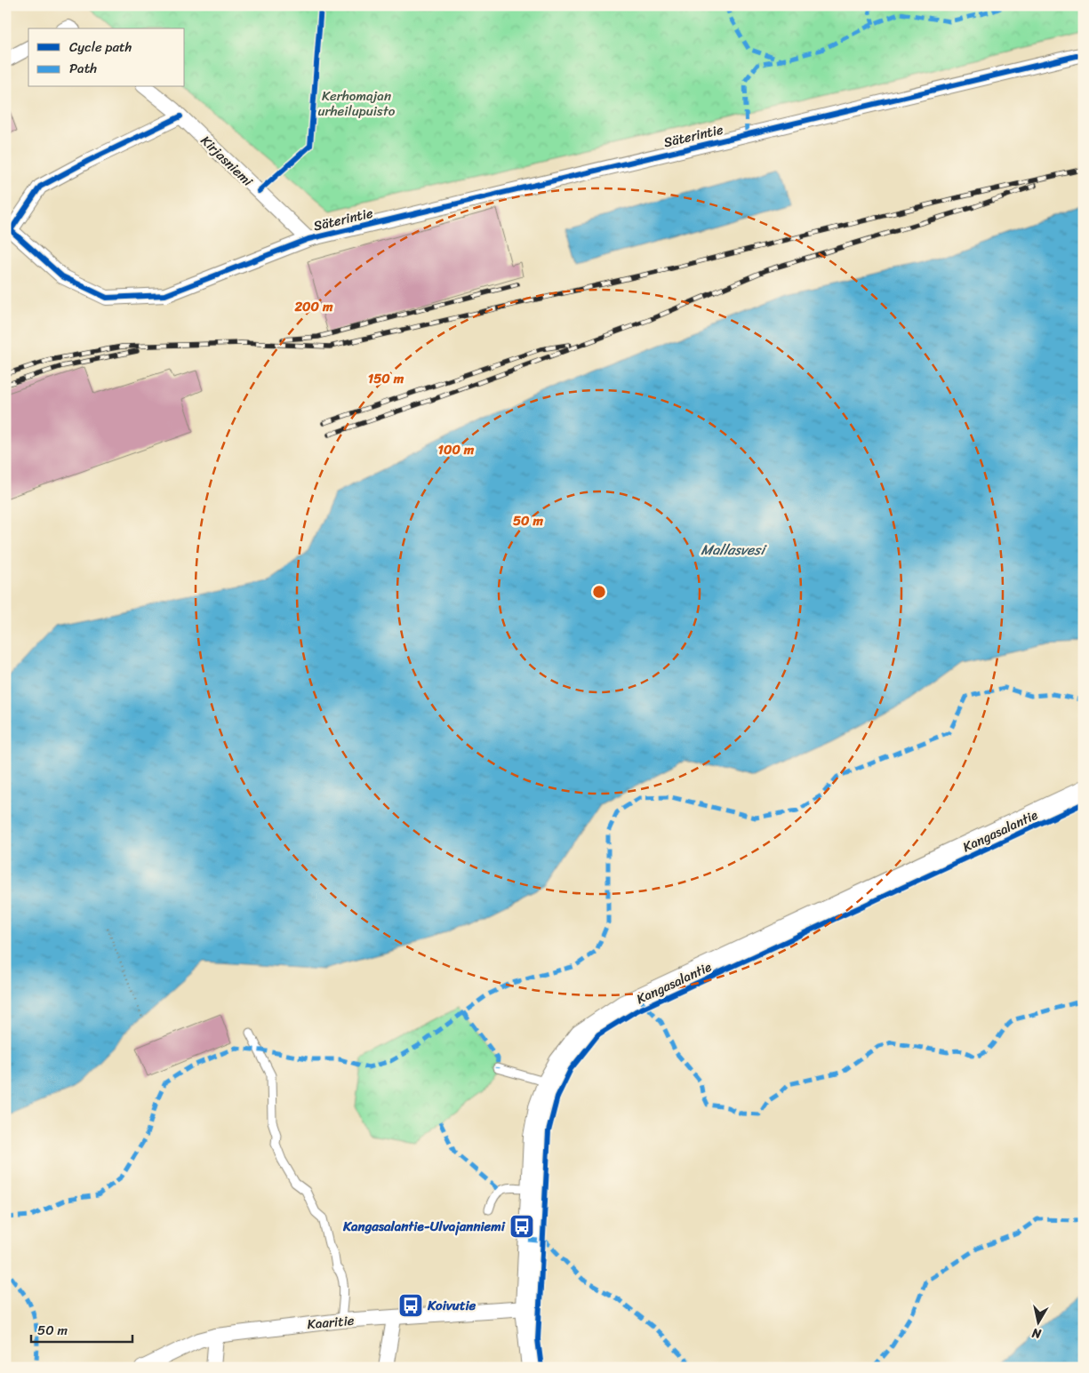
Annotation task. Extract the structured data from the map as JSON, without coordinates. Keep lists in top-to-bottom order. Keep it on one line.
{"streets":{"main road":["Kangasalantie"],"street":["Säterintie","Kirjasniemi","Kaaritie"]},"crossings":[["Säterintie","Kirjasniemi"],["Kangasalantie","Kaaritie"]],"water":["Mallasvesi"],"parks":["Kerhomajan urheilupuisto"],"places":{"bus stop":["Kangasalantie-Ulvajanniemi","Koivutie"]},"legend":["Cycle path","Path"],"scale_bar":"50 m","north":"bottom","rings":["200 m","150 m","100 m","50 m"]}
